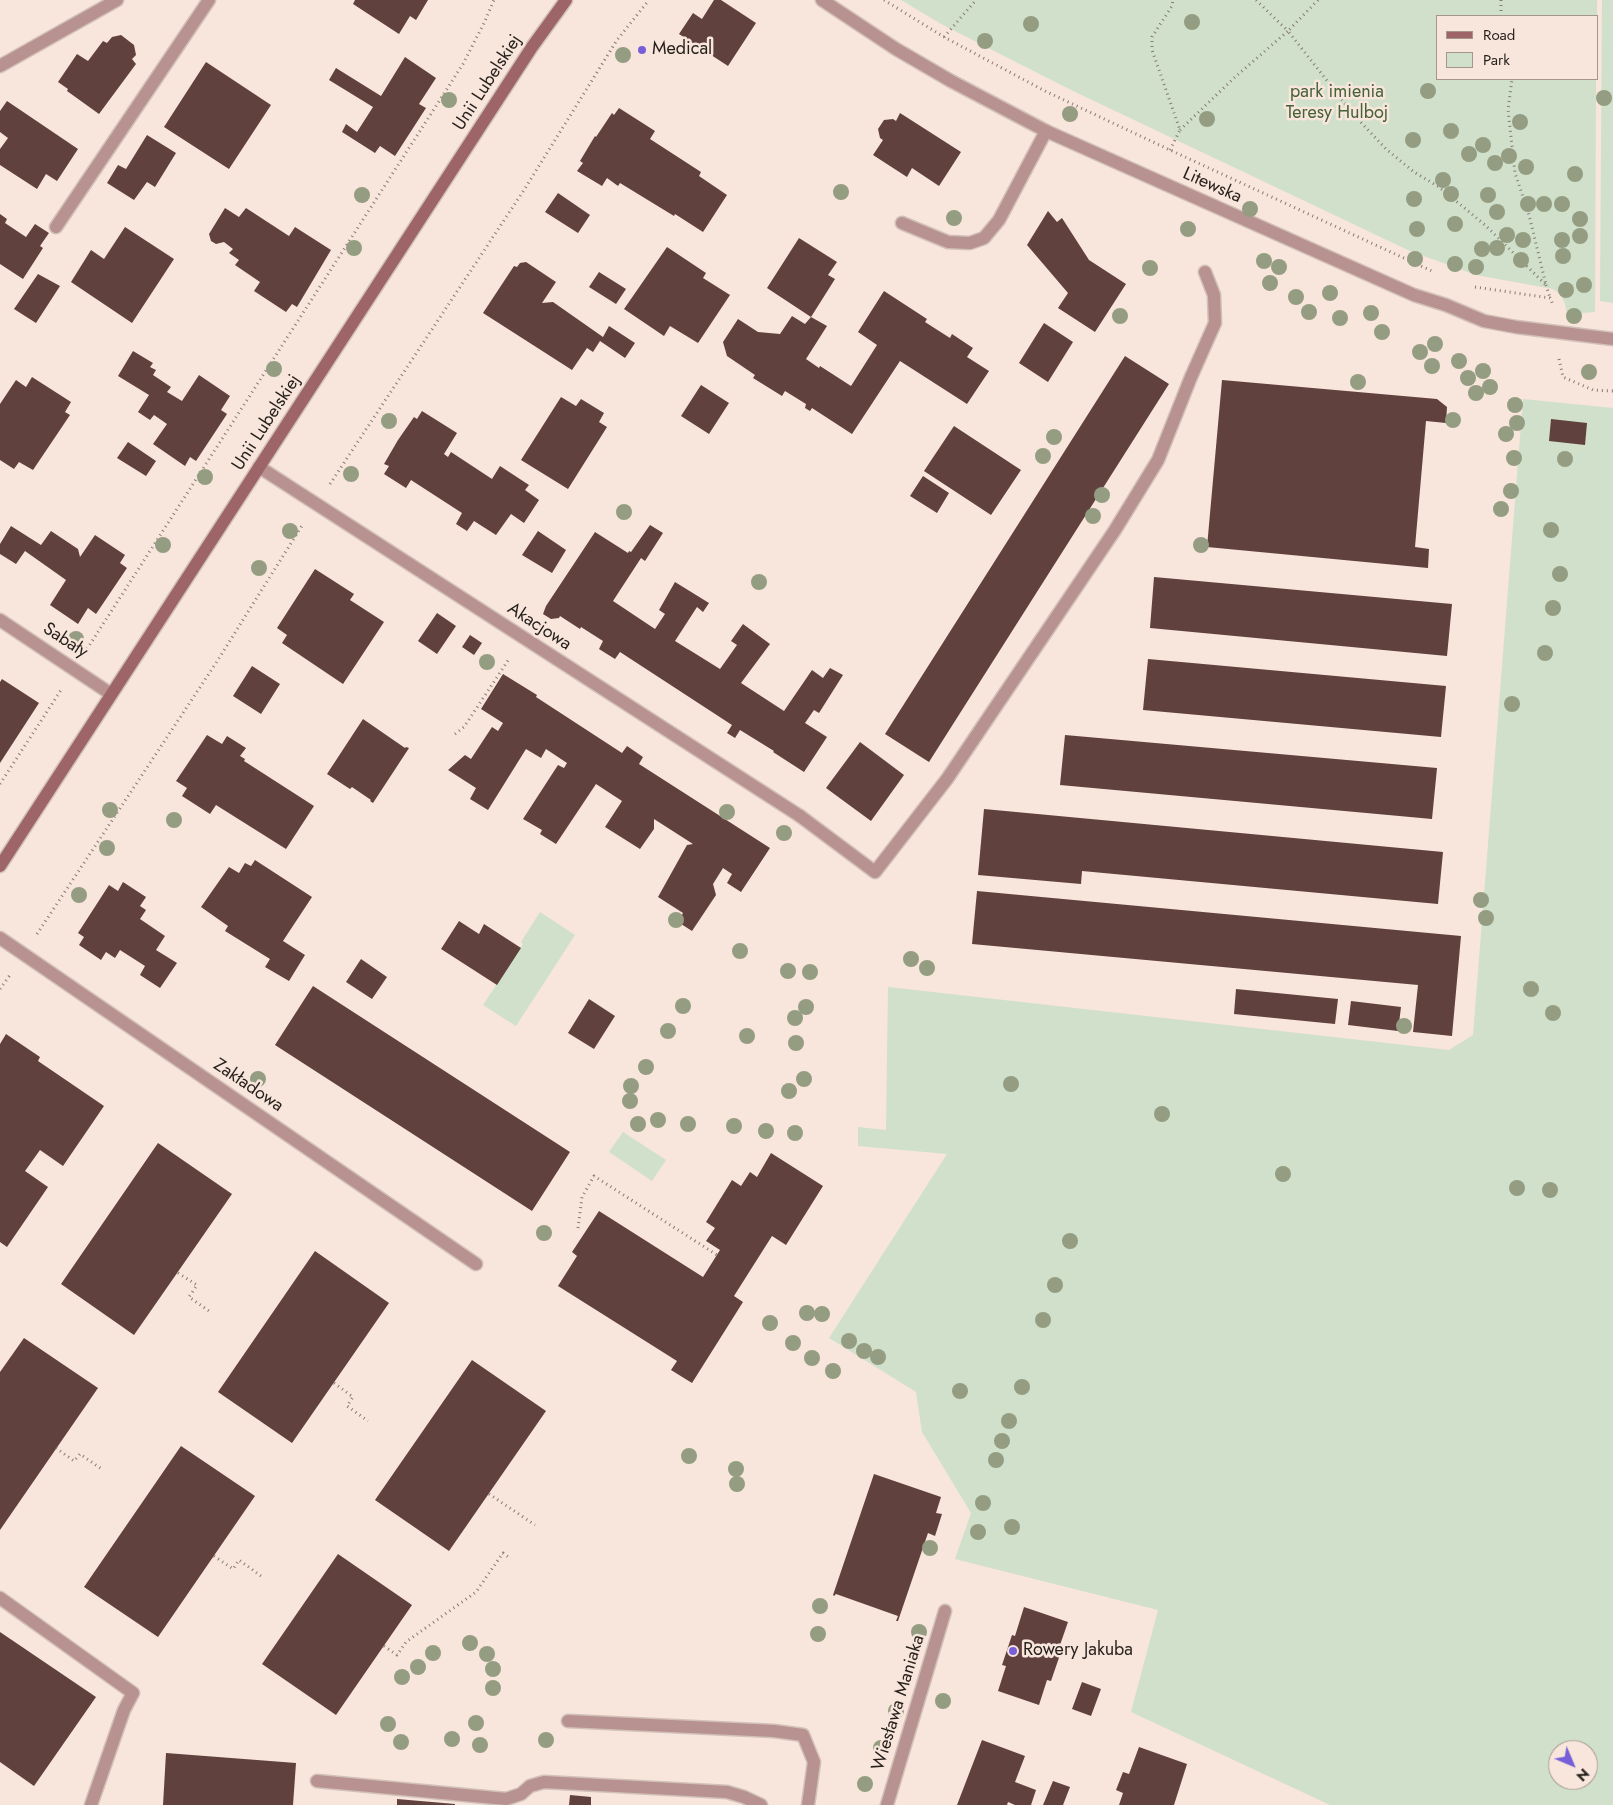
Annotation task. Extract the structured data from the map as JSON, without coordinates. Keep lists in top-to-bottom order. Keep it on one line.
{"streets":{"street":["Unii Lubelskiej","Litewska","Akacjowa","Sabały","Zakładowa","Wiesława Maniaka"]},"crossings":[["Unii Lubelskiej","Akacjowa"],["Unii Lubelskiej","Sabały"]],"parks":["park imienia Teresy Hulboj"],"places":["Medical","Rowery Jakuba"],"legend":["Road","Park"],"north":"bottom right"}
